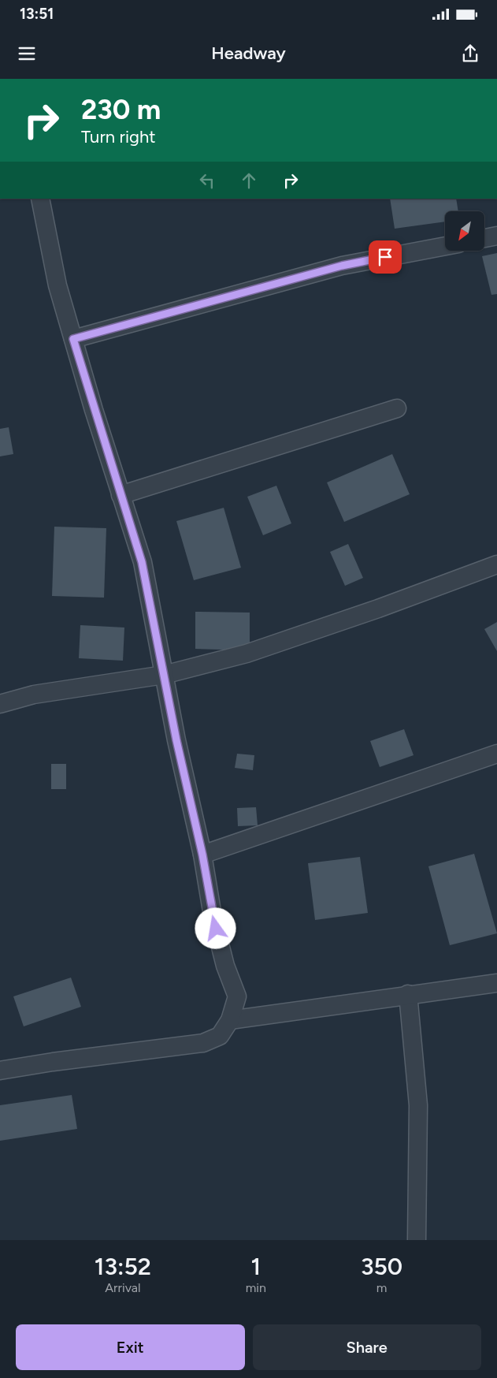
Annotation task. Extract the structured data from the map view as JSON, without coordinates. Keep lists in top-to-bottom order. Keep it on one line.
{"north":"bottom left","page":{"status":"13:51","header":"Headway","turn":["230 m","Turn right"],"eta":["13:52","Arrival","1","min","350","m"],"buttons":["Exit","Share"]}}
